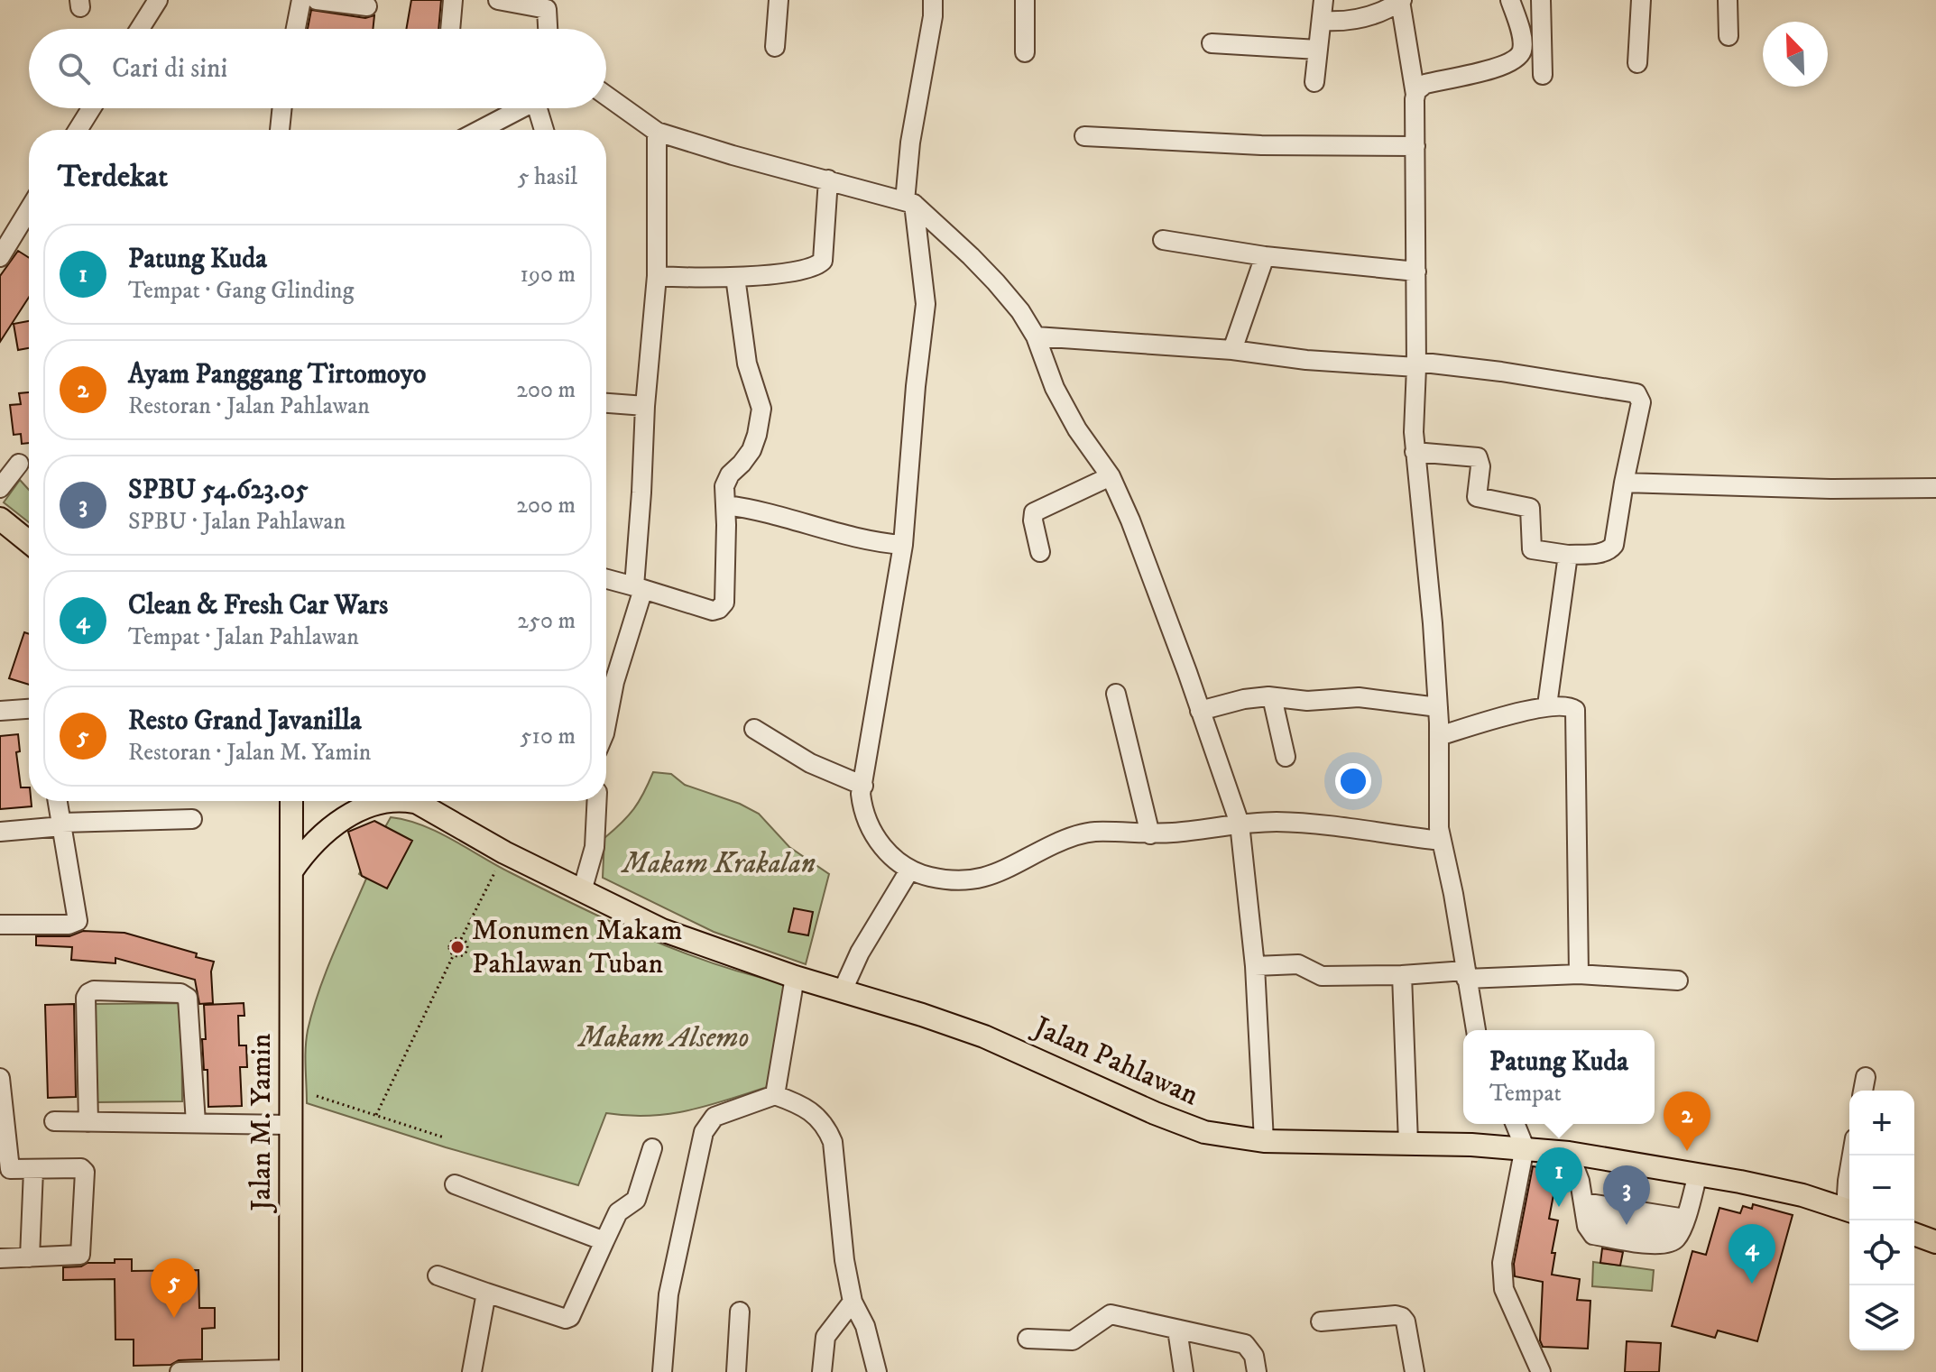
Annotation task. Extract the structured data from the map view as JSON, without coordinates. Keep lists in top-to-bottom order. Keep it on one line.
{"streets":{"main road":["Jalan Pahlawan","Jalan M. Yamin"]},"parks":["Makam Krakalan","Makam Alsemo"],"places":["Monumen Makam Pahlawan Tuban"],"north":"top left","page":{"search":"Cari di sini","heading":["Terdekat","5 hasil"],"list":[{"mark":"1","name":"Patung Kuda","note":"Tempat · Gang Glinding","value":"190 m"},{"mark":"2","name":"Ayam Panggang Tirtomoyo","note":"Restoran · Jalan Pahlawan","value":"200 m"},{"mark":"3","name":"SPBU 54.623.05","note":"SPBU · Jalan Pahlawan","value":"200 m"},{"mark":"4","name":"Clean & Fresh Car Wars","note":"Tempat · Jalan Pahlawan","value":"250 m"},{"mark":"5","name":"Resto Grand Javanilla","note":"Restoran · Jalan M. Yamin","value":"510 m"}],"popup":["Patung Kuda","Tempat"],"map_buttons":["+","−"],"pins":["2","1","3","4","5"]}}
